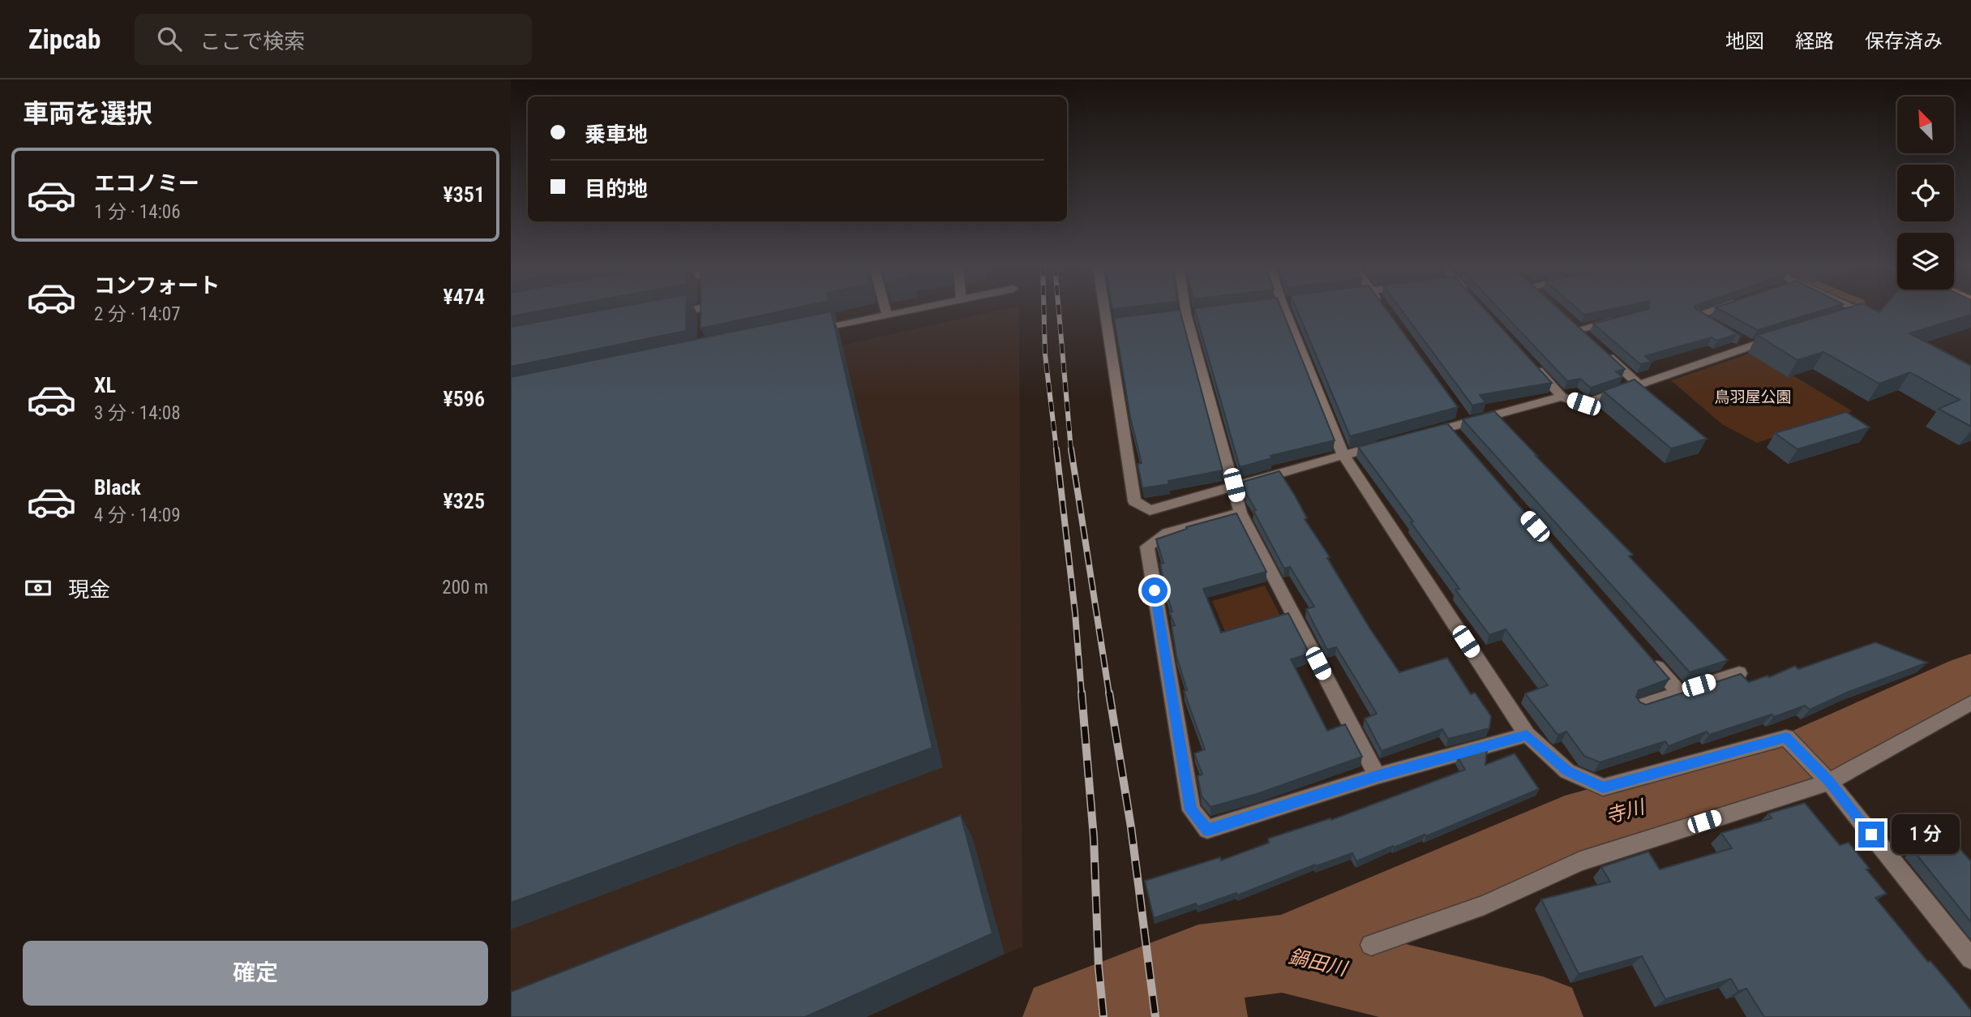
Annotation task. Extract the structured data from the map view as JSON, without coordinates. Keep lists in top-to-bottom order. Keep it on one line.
{"water":["寺川","鍋田川"],"parks":["鳥羽屋公園"],"north":"top left","page":{"header":"Zipcab","search":"ここで検索","nav":["地図","経路","保存済み"],"heading":"車両を選択","banner":["乗車地","目的地"],"list":[{"name":"エコノミー","note":"1 分 · 14:06","value":"¥351"},{"name":"コンフォート","note":"2 分 · 14:07","value":"¥474"},{"name":"XL","note":"3 分 · 14:08","value":"¥596"},{"name":"Black","note":"4 分 · 14:09","value":"¥325"}],"pay":["現金","200 m"],"bubble":"1 分","buttons":"確定"}}
